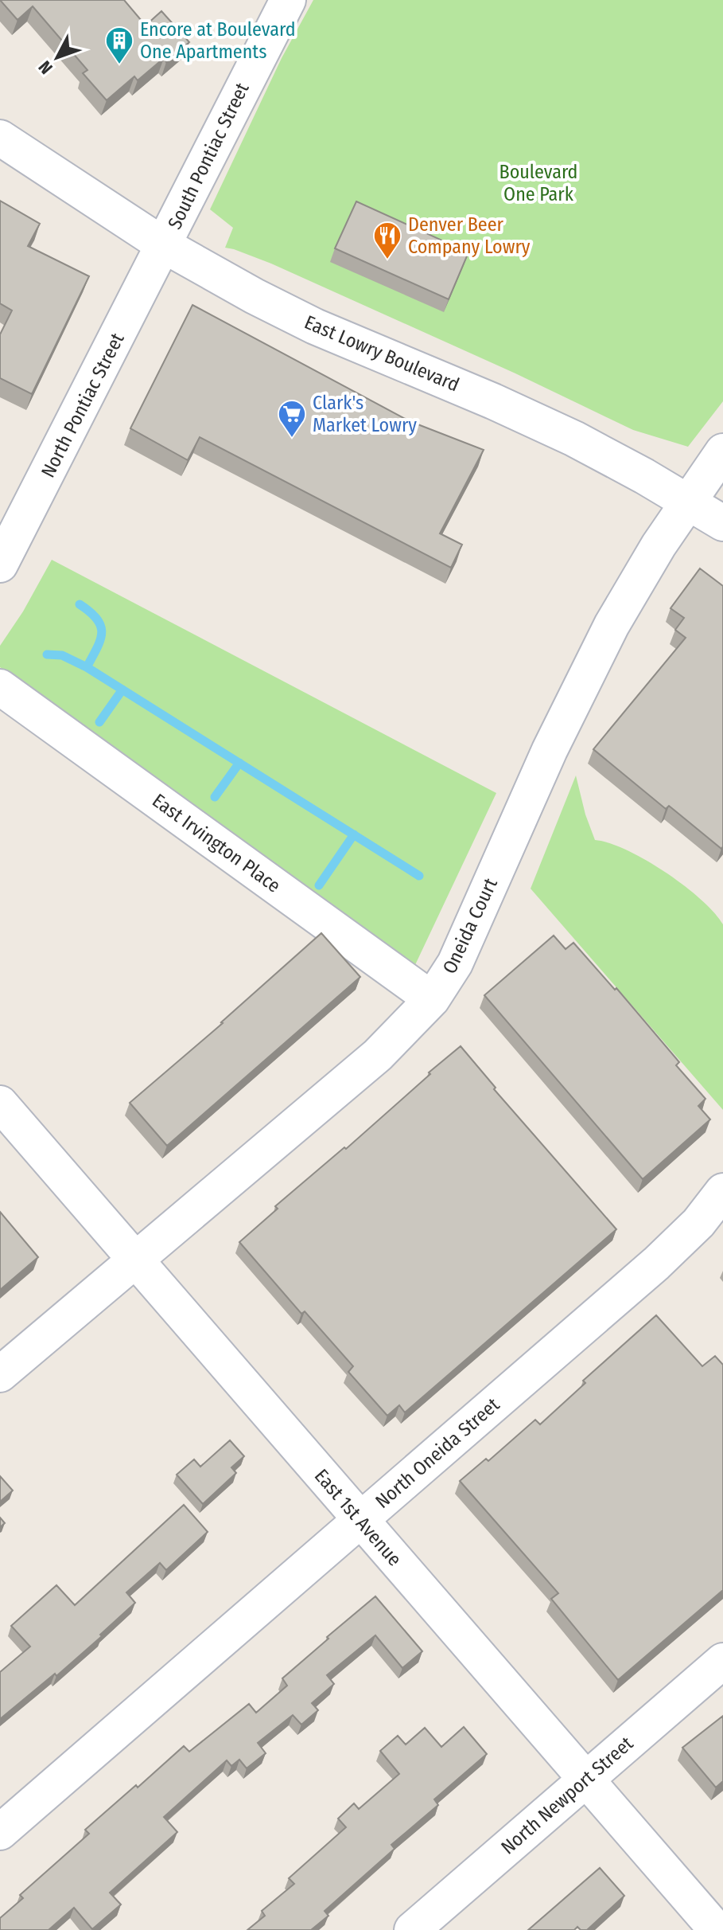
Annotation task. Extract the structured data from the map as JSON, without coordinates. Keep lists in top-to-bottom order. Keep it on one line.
{"streets":{"street":["South Pontiac Street","East Lowry Boulevard","North Pontiac Street","East Irvington Place","Oneida Court","North Oneida Street","East 1st Avenue","North Newport Street"]},"crossings":[["South Pontiac Street","East Lowry Boulevard"],["South Pontiac Street","North Pontiac Street"],["East Lowry Boulevard","North Pontiac Street"],["East Lowry Boulevard","Oneida Court"],["East Irvington Place","Oneida Court"],["Oneida Court","East 1st Avenue"],["North Oneida Street","East 1st Avenue"],["East 1st Avenue","North Newport Street"]],"parks":["Boulevard One Park"],"places":{"building":["Encore at Boulevard One Apartments"],"restaurant":["Denver Beer Company Lowry"],"supermarket":["Clark's Market Lowry"]},"north":"bottom left"}
